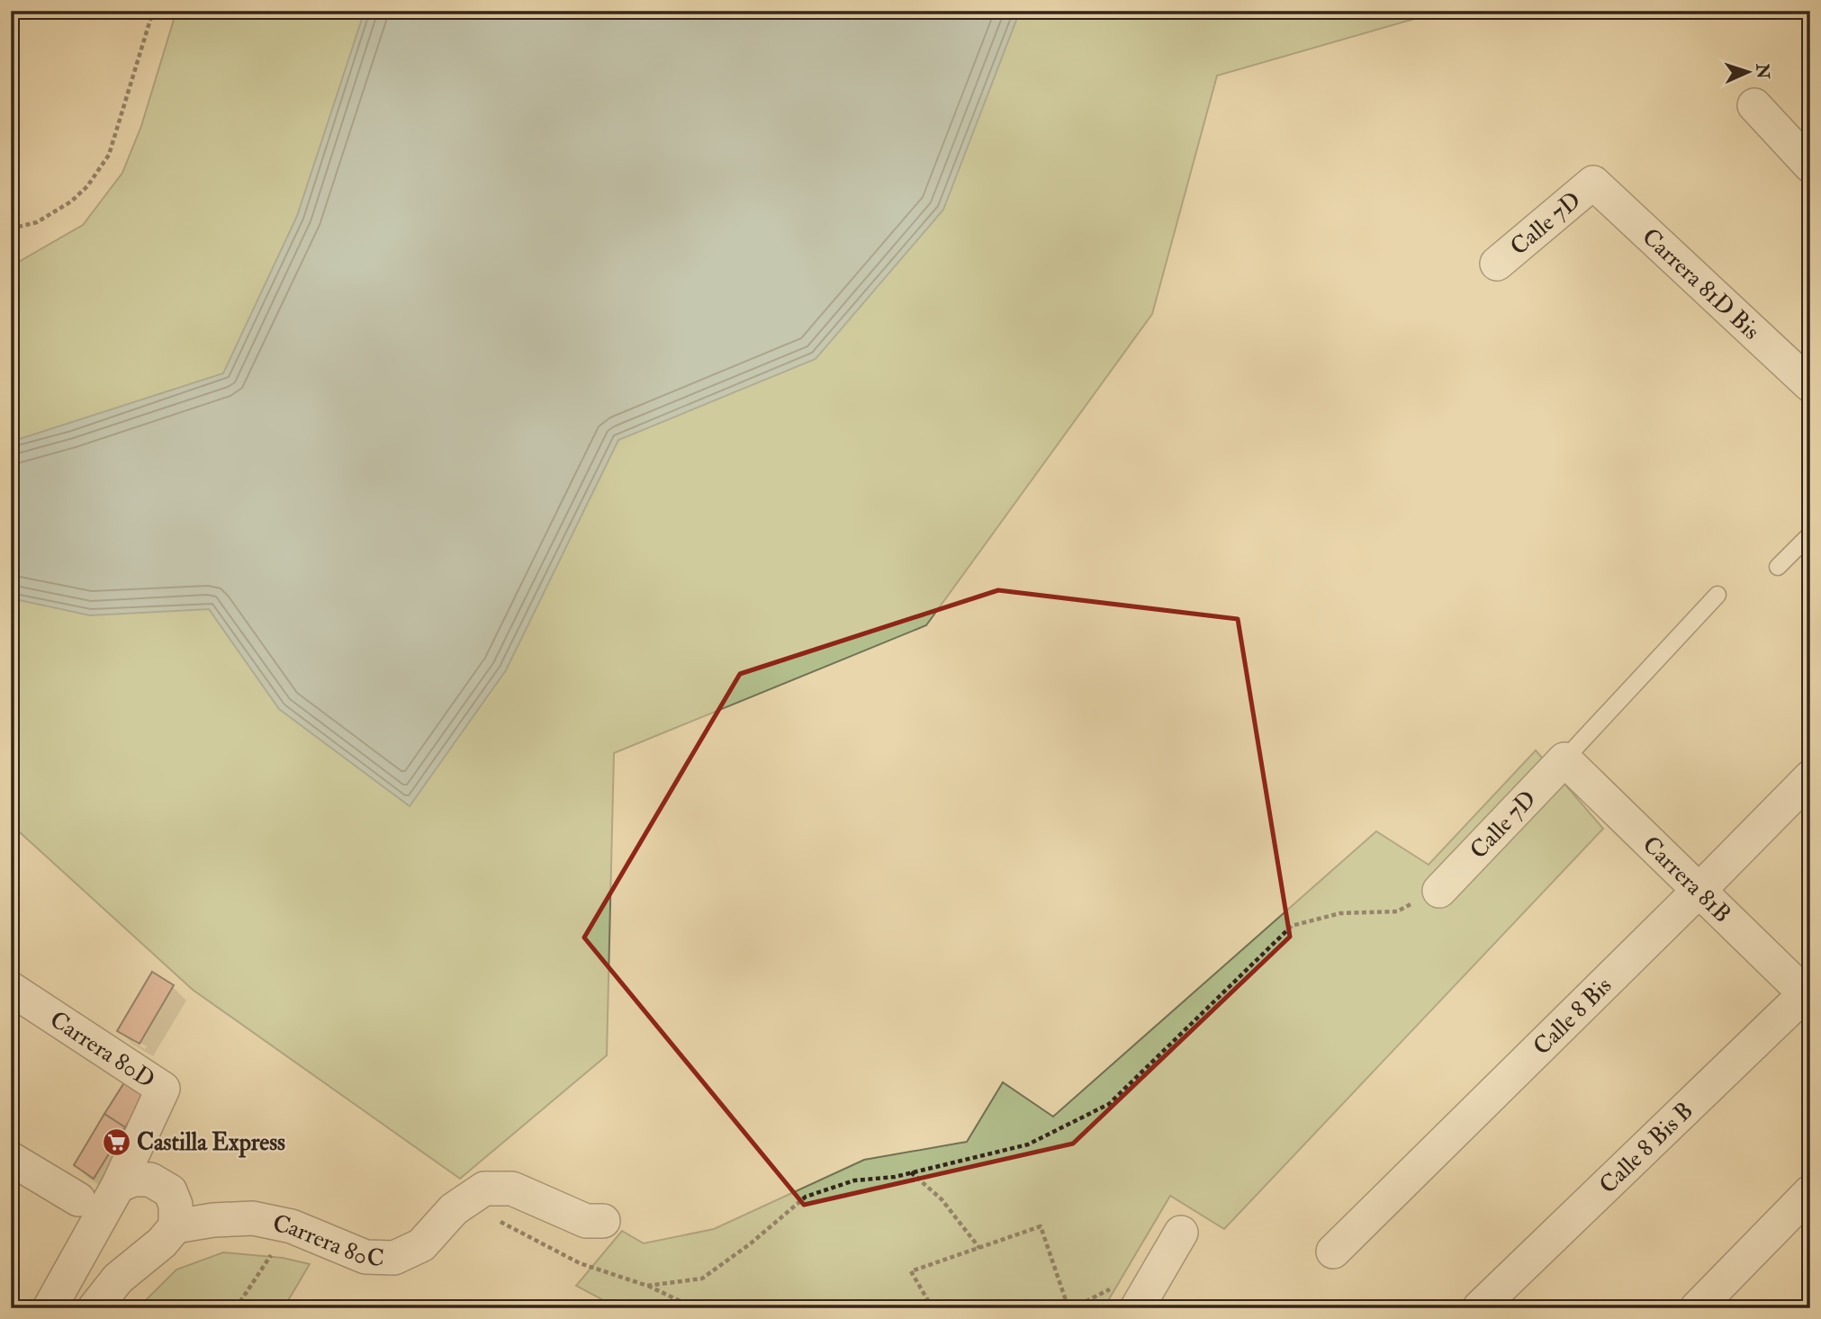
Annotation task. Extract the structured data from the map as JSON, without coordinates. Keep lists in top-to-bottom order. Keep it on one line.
{"streets":{"street":["Calle 7D","Carrera 81D Bis","Carrera 81B","Calle 8 Bis","Carrera 80D","Calle 8 Bis B","Carrera 80C"]},"crossings":[["Calle 7D","Carrera 81D Bis"],["Calle 7D","Carrera 81B"],["Carrera 81B","Calle 8 Bis"],["Carrera 81B","Calle 8 Bis B"]],"places":{"supermarket":["Castilla Express"]},"north":"right"}
